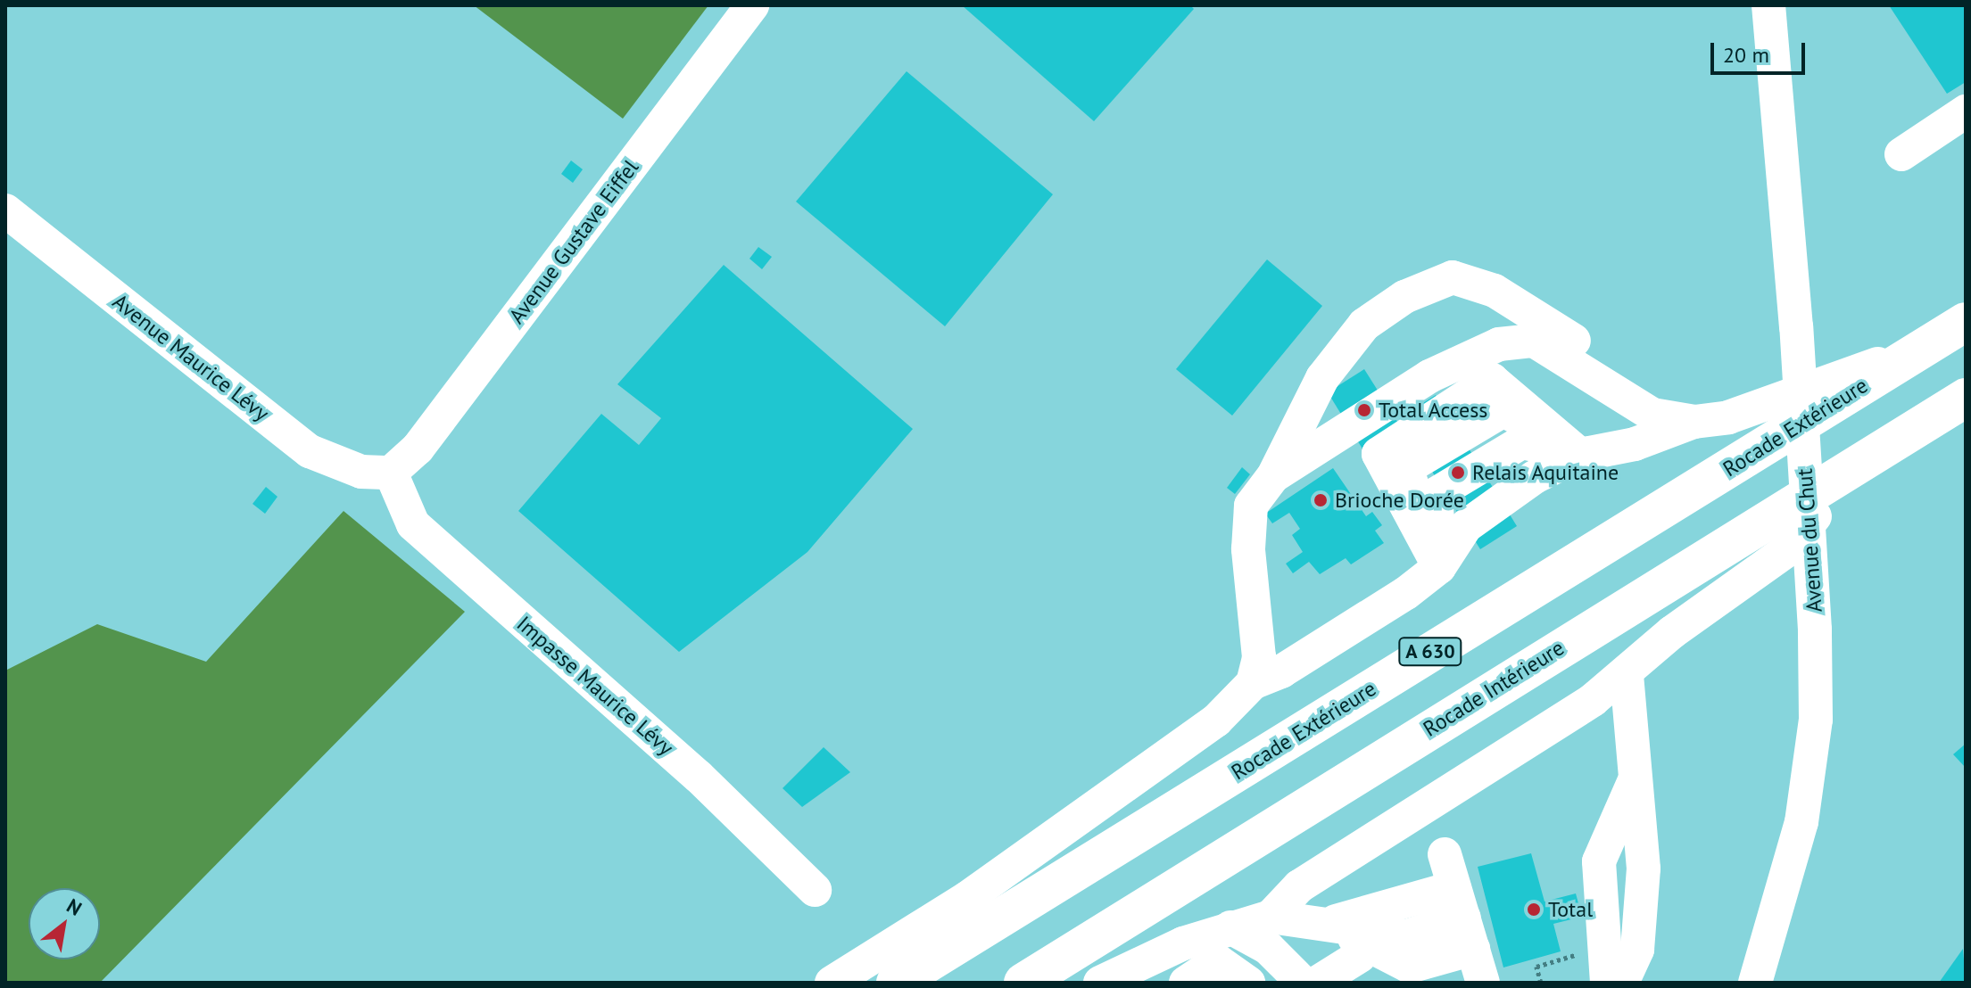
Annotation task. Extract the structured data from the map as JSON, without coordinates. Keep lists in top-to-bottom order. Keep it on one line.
{"streets":{"highway":["Rocade Extérieure","A 630","Rocade Intérieure"],"street":["Avenue Gustave Eiffel","Avenue Maurice Lévy","Avenue du Chut","Impasse Maurice Lévy"]},"crossings":[["Avenue Gustave Eiffel","Avenue Maurice Lévy"],["Avenue Gustave Eiffel","Impasse Maurice Lévy"],["Avenue Maurice Lévy","Impasse Maurice Lévy"]],"places":["Total Access","Relais Aquitaine","Brioche Dorée","Total"],"scale_bar":"20 m","north":"top right"}
